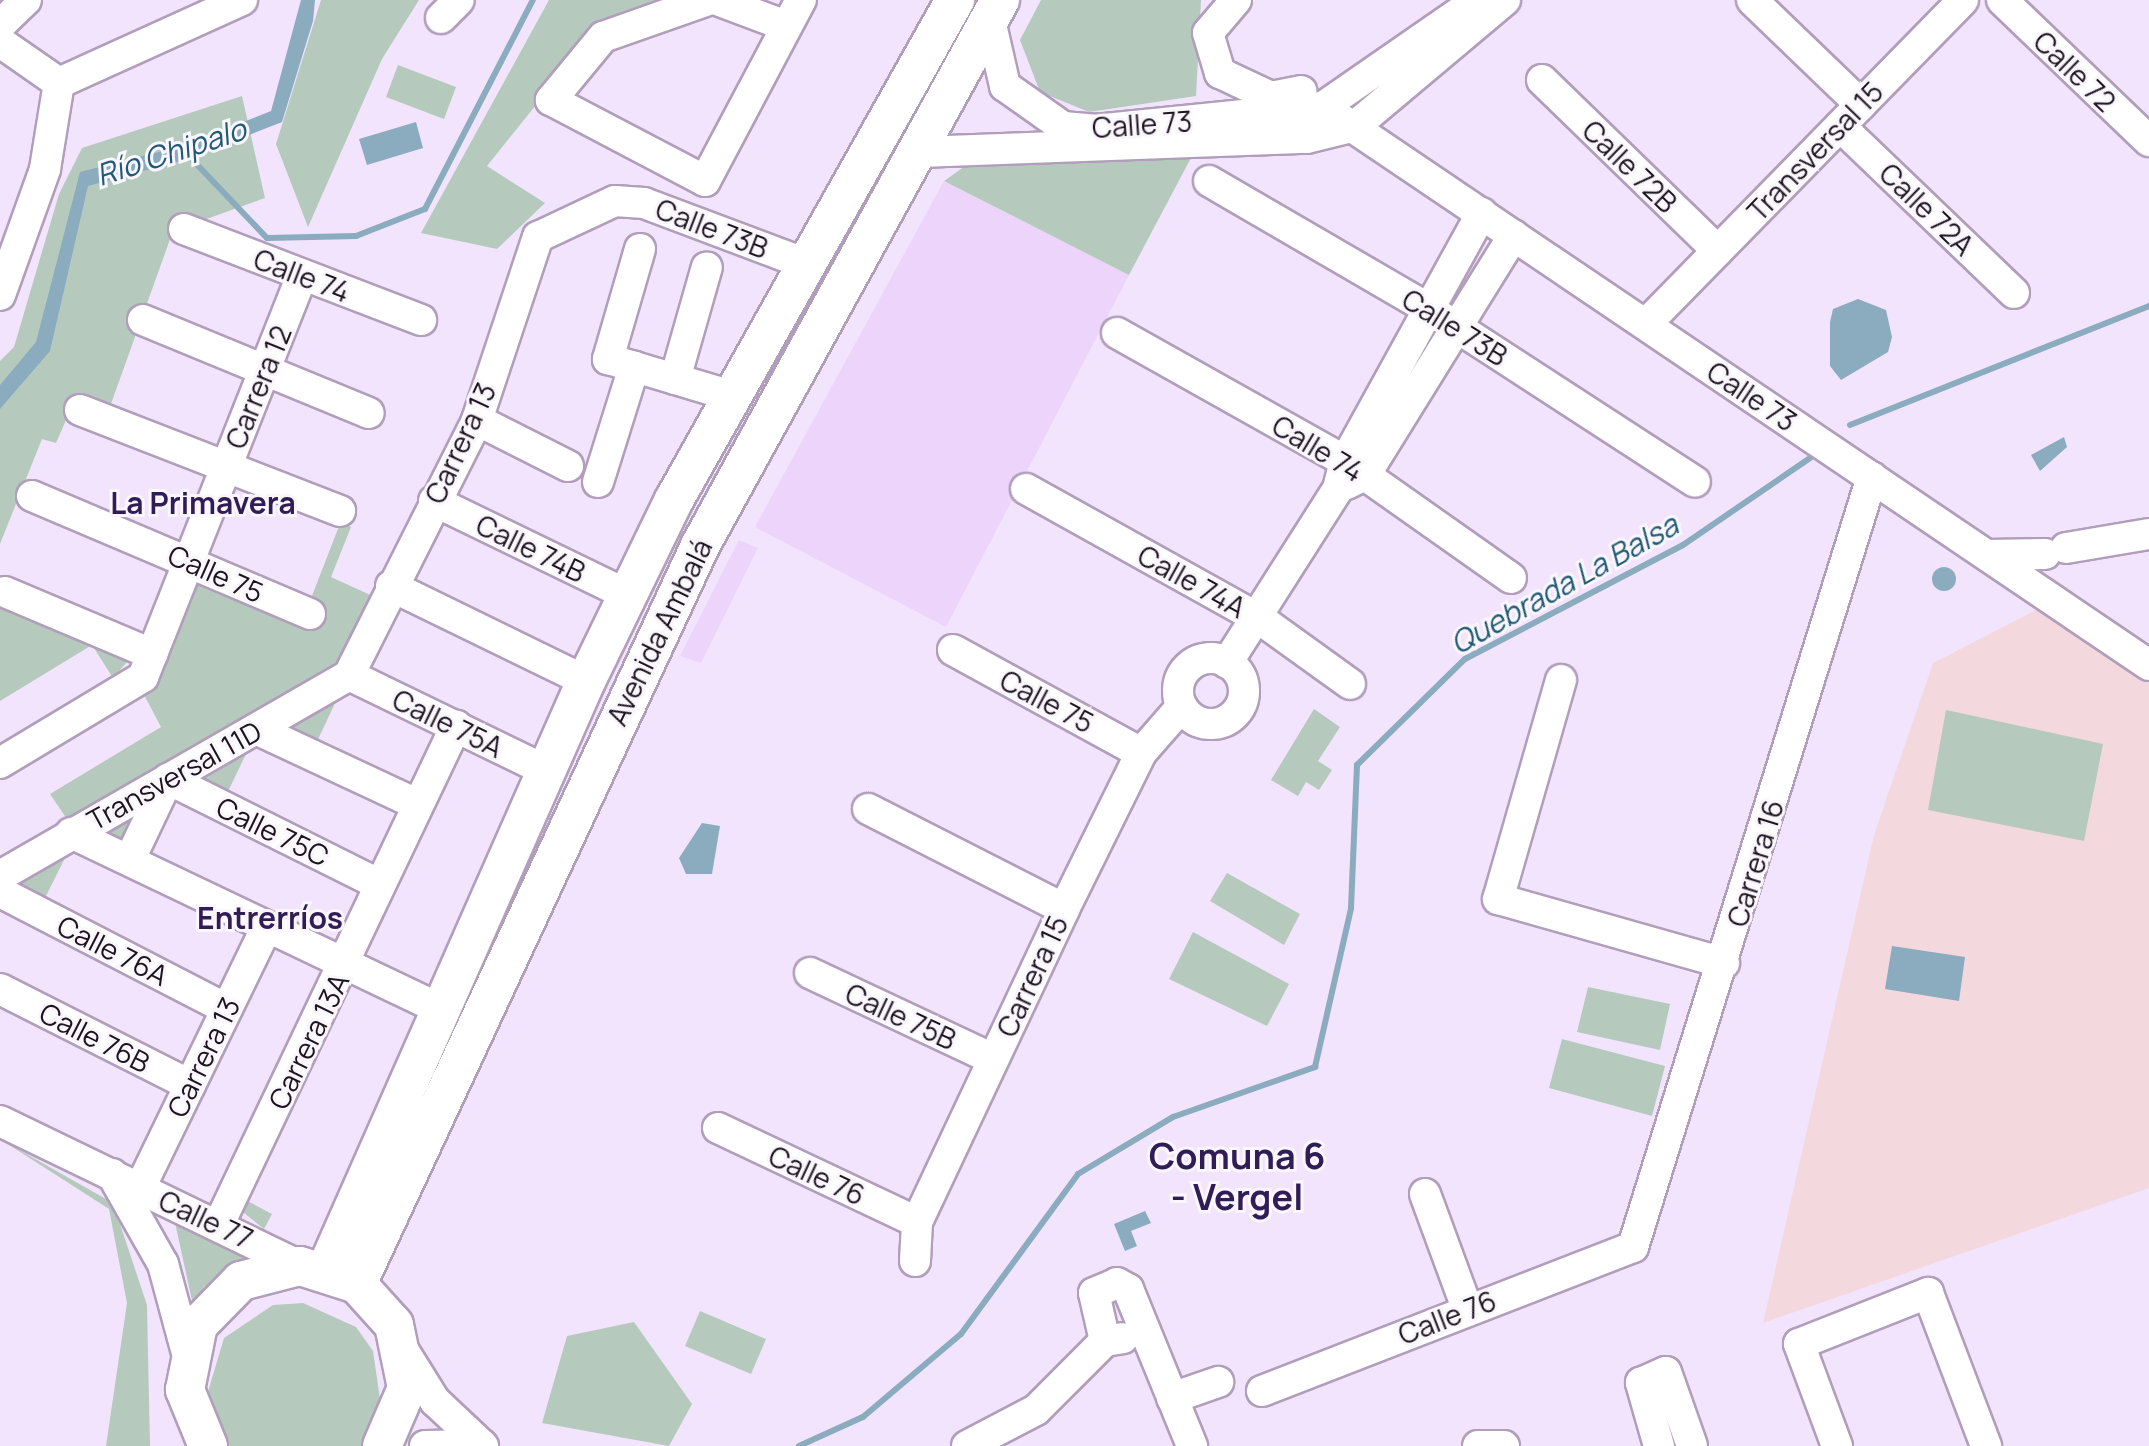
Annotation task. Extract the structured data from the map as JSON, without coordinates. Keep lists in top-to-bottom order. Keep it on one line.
{"streets":{"main road":["Avenida Ambalá"],"street":["Calle 72","Calle 73","Transversal 15","Calle 72B","Calle 72A","Calle 73B","Calle 74","Carrera 12","Carrera 13","Calle 74B","Calle 75","Calle 74A","Calle 75A","Transversal 11D","Calle 75C","Carrera 16","Calle 76A","Carrera 15","Calle 75B","Calle 76B","Carrera 13A","Calle 76","Calle 77"]},"crossings":[["Calle 73","Transversal 15"],["Calle 73","Avenida Ambalá"],["Calle 73","Carrera 16"],["Transversal 15","Calle 72B"],["Transversal 15","Calle 72A"],["Calle 73B","Carrera 13"],["Calle 73B","Avenida Ambalá"],["Calle 74","Carrera 12"],["Carrera 12","Calle 75"],["Carrera 13","Calle 74B"],["Carrera 13","Calle 75A"],["Carrera 13","Transversal 11D"],["Carrera 13","Calle 76A"],["Carrera 13","Calle 76B"],["Carrera 13","Calle 77"],["Calle 74B","Avenida Ambalá"],["Calle 75","Carrera 15"],["Avenida Ambalá","Calle 75A"],["Avenida Ambalá","Calle 77"],["Calle 75A","Transversal 11D"],["Calle 75A","Carrera 13A"],["Transversal 11D","Calle 75C"],["Calle 75C","Carrera 13A"],["Carrera 16","Calle 76"],["Carrera 15","Calle 75B"],["Carrera 15","Calle 76"],["Carrera 13A","Calle 77"]],"districts":["La Primavera","Entrerríos","Comuna 6 - Vergel"],"water":["Río Chipalo","Quebrada La Balsa"]}
